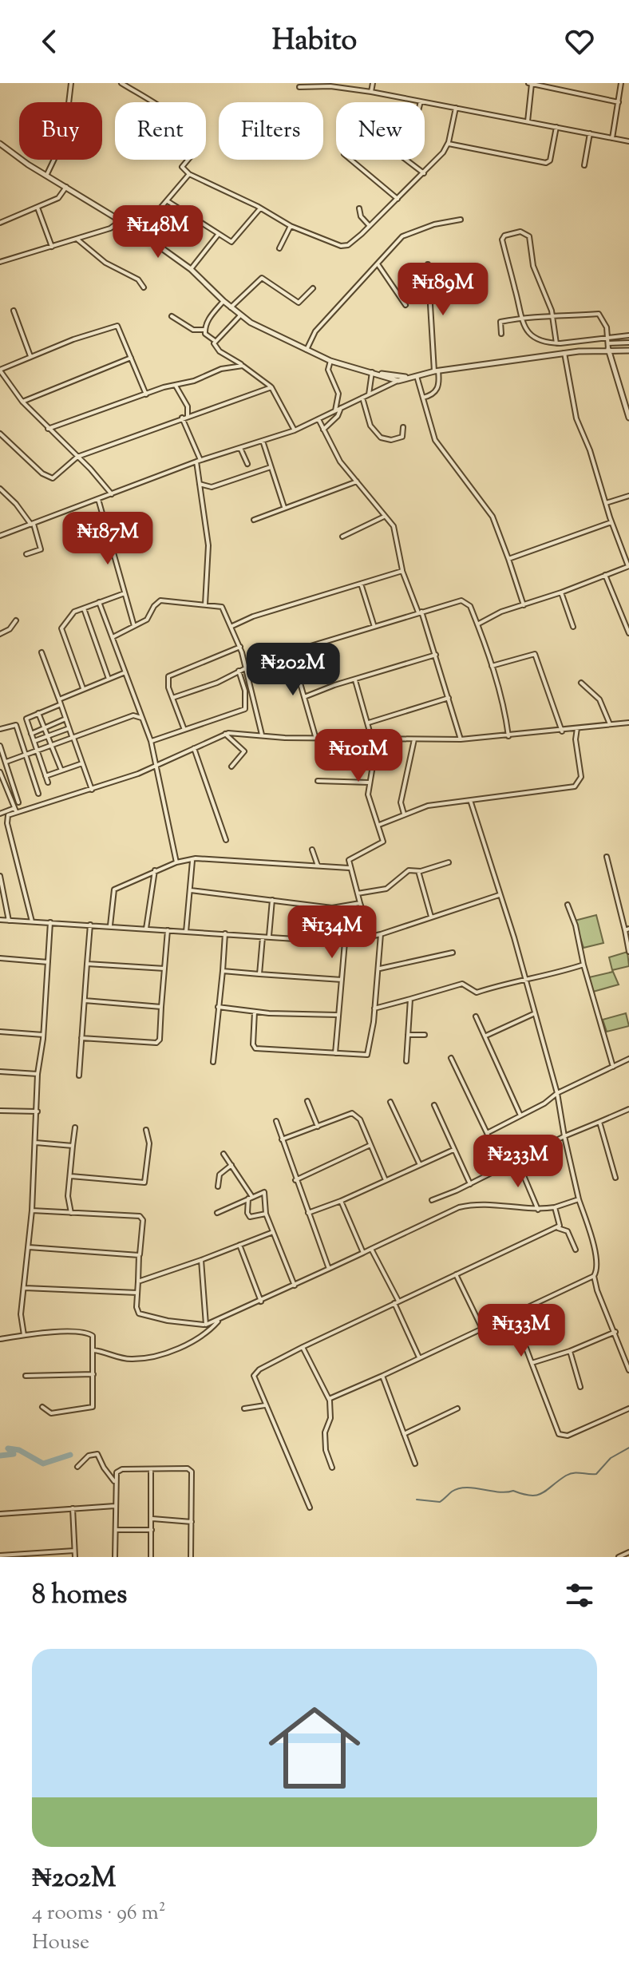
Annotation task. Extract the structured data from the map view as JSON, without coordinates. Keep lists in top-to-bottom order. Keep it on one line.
{"page":{"header":"Habito","chip":["Buy","Rent","Filters","New"],"price":["₦148M","₦189M","₦187M","₦202M","₦101M","₦134M","₦233M","₦133M"],"heading":"8 homes","list":[{"name":"₦202M","note":"4 rooms · 96 m² · House"}]}}
